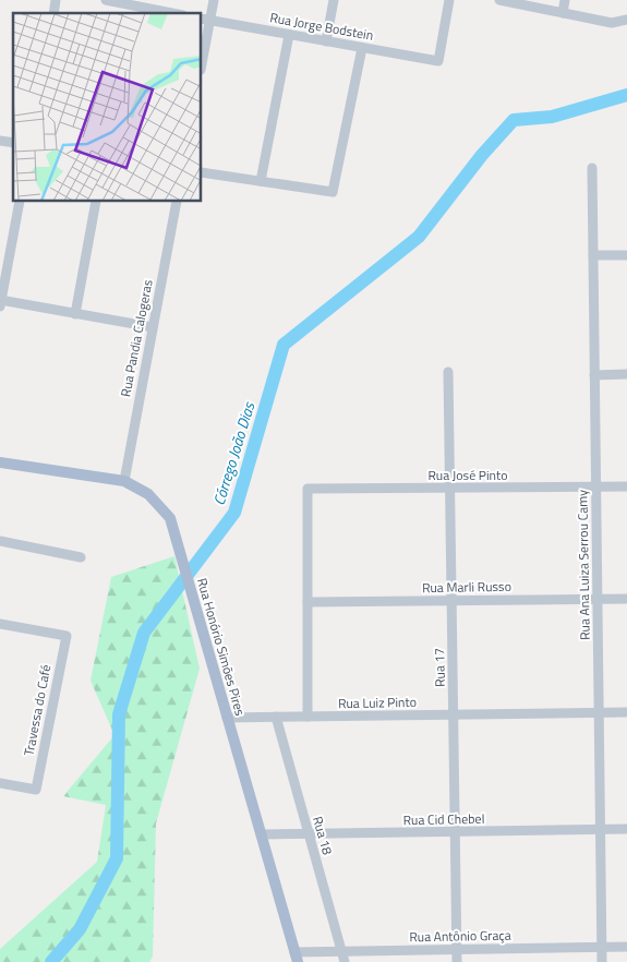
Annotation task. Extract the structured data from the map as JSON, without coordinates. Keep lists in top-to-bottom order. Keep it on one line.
{"streets":{"main road":["Rua Honório Simões Pires"],"street":["Rua Jorge Bodstein","Rua Pandia Calogeras","Rua José Pinto","Rua Ana Luiza Serrou Camy","Rua Marli Russo","Rua 17","Rua Luiz Pinto","Travessa do Café","Rua Cid Chebel","Rua 18","Rua Antônio Graça"]},"crossings":[["Rua Pandia Calogeras","Rua Honório Simões Pires"],["Rua José Pinto","Rua Ana Luiza Serrou Camy"],["Rua José Pinto","Rua Marli Russo"],["Rua José Pinto","Rua 17"],["Rua Ana Luiza Serrou Camy","Rua Marli Russo"],["Rua Ana Luiza Serrou Camy","Rua Luiz Pinto"],["Rua Ana Luiza Serrou Camy","Rua Cid Chebel"],["Rua Ana Luiza Serrou Camy","Rua Antônio Graça"],["Rua Marli Russo","Rua 17"],["Rua Honório Simões Pires","Rua Luiz Pinto"],["Rua Honório Simões Pires","Rua Cid Chebel"],["Rua Honório Simões Pires","Rua Antônio Graça"],["Rua 17","Rua Luiz Pinto"],["Rua 17","Rua Cid Chebel"],["Rua 17","Rua Antônio Graça"],["Rua Luiz Pinto","Rua 18"],["Rua Cid Chebel","Rua 18"],["Rua 18","Rua Antônio Graça"]],"water":["Córrego João Dias"]}
